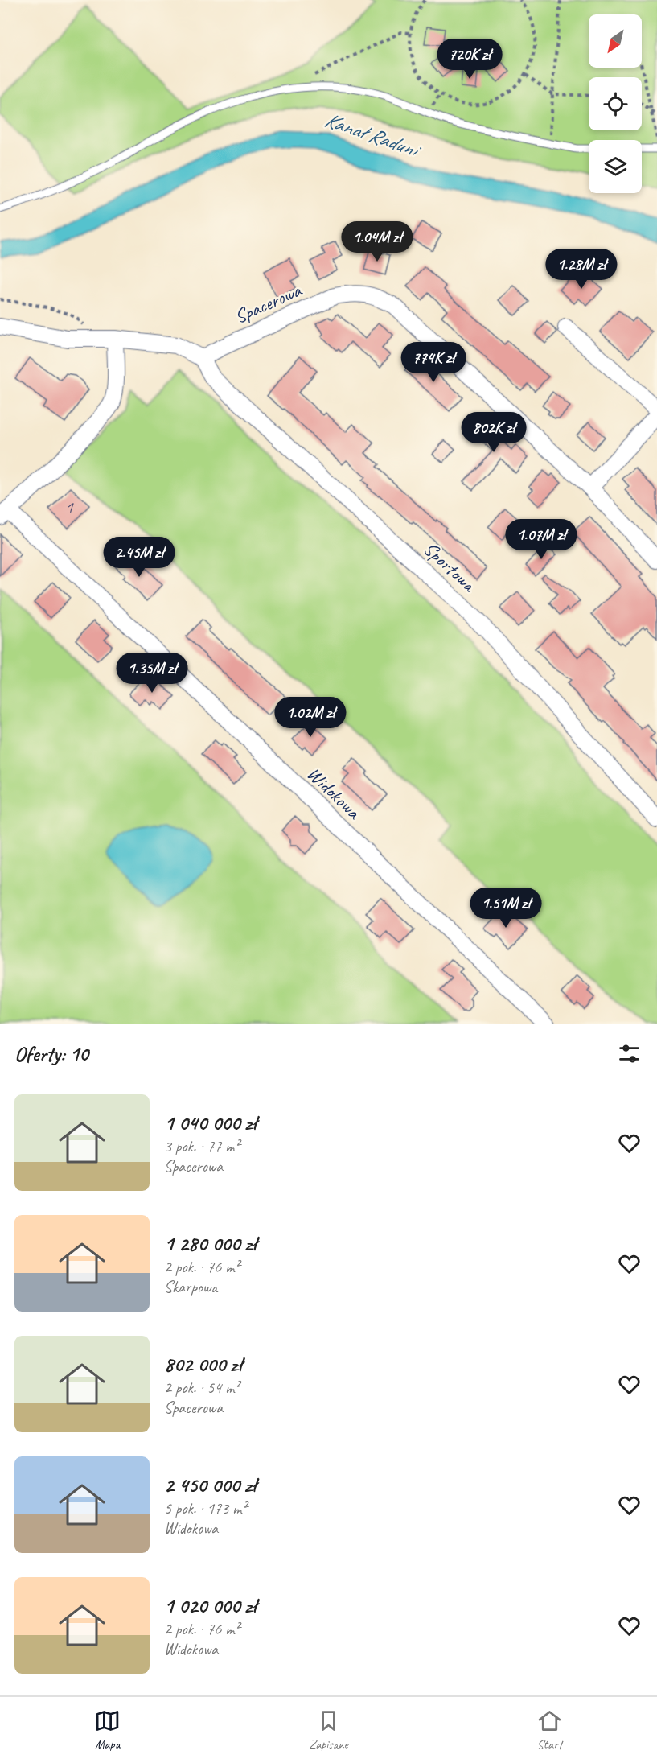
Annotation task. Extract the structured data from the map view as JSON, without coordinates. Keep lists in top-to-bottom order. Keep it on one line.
{"streets":{"street":["Spacerowa","Sportowa","Widokowa"]},"crossings":[["Spacerowa","Sportowa"]],"water":["Kanał Raduni"],"house_numbers":["1"],"north":"bottom left","page":{"price":["720K zł","1.04M zł","1.28M zł","774K zł","802K zł","1.07M zł","2.45M zł","1.35M zł","1.02M zł","1.51M zł"],"heading":"Oferty: 10","list":[{"name":"1 040 000 zł","note":"3 pok. · 77 m² · Spacerowa"},{"name":"1 280 000 zł","note":"2 pok. · 76 m² · Skarpowa"},{"name":"802 000 zł","note":"2 pok. · 54 m² · Spacerowa"},{"name":"2 450 000 zł","note":"5 pok. · 173 m² · Widokowa"},{"name":"1 020 000 zł","note":"2 pok. · 76 m² · Widokowa"}],"tabs":["Mapa","Zapisane","Start"]}}
